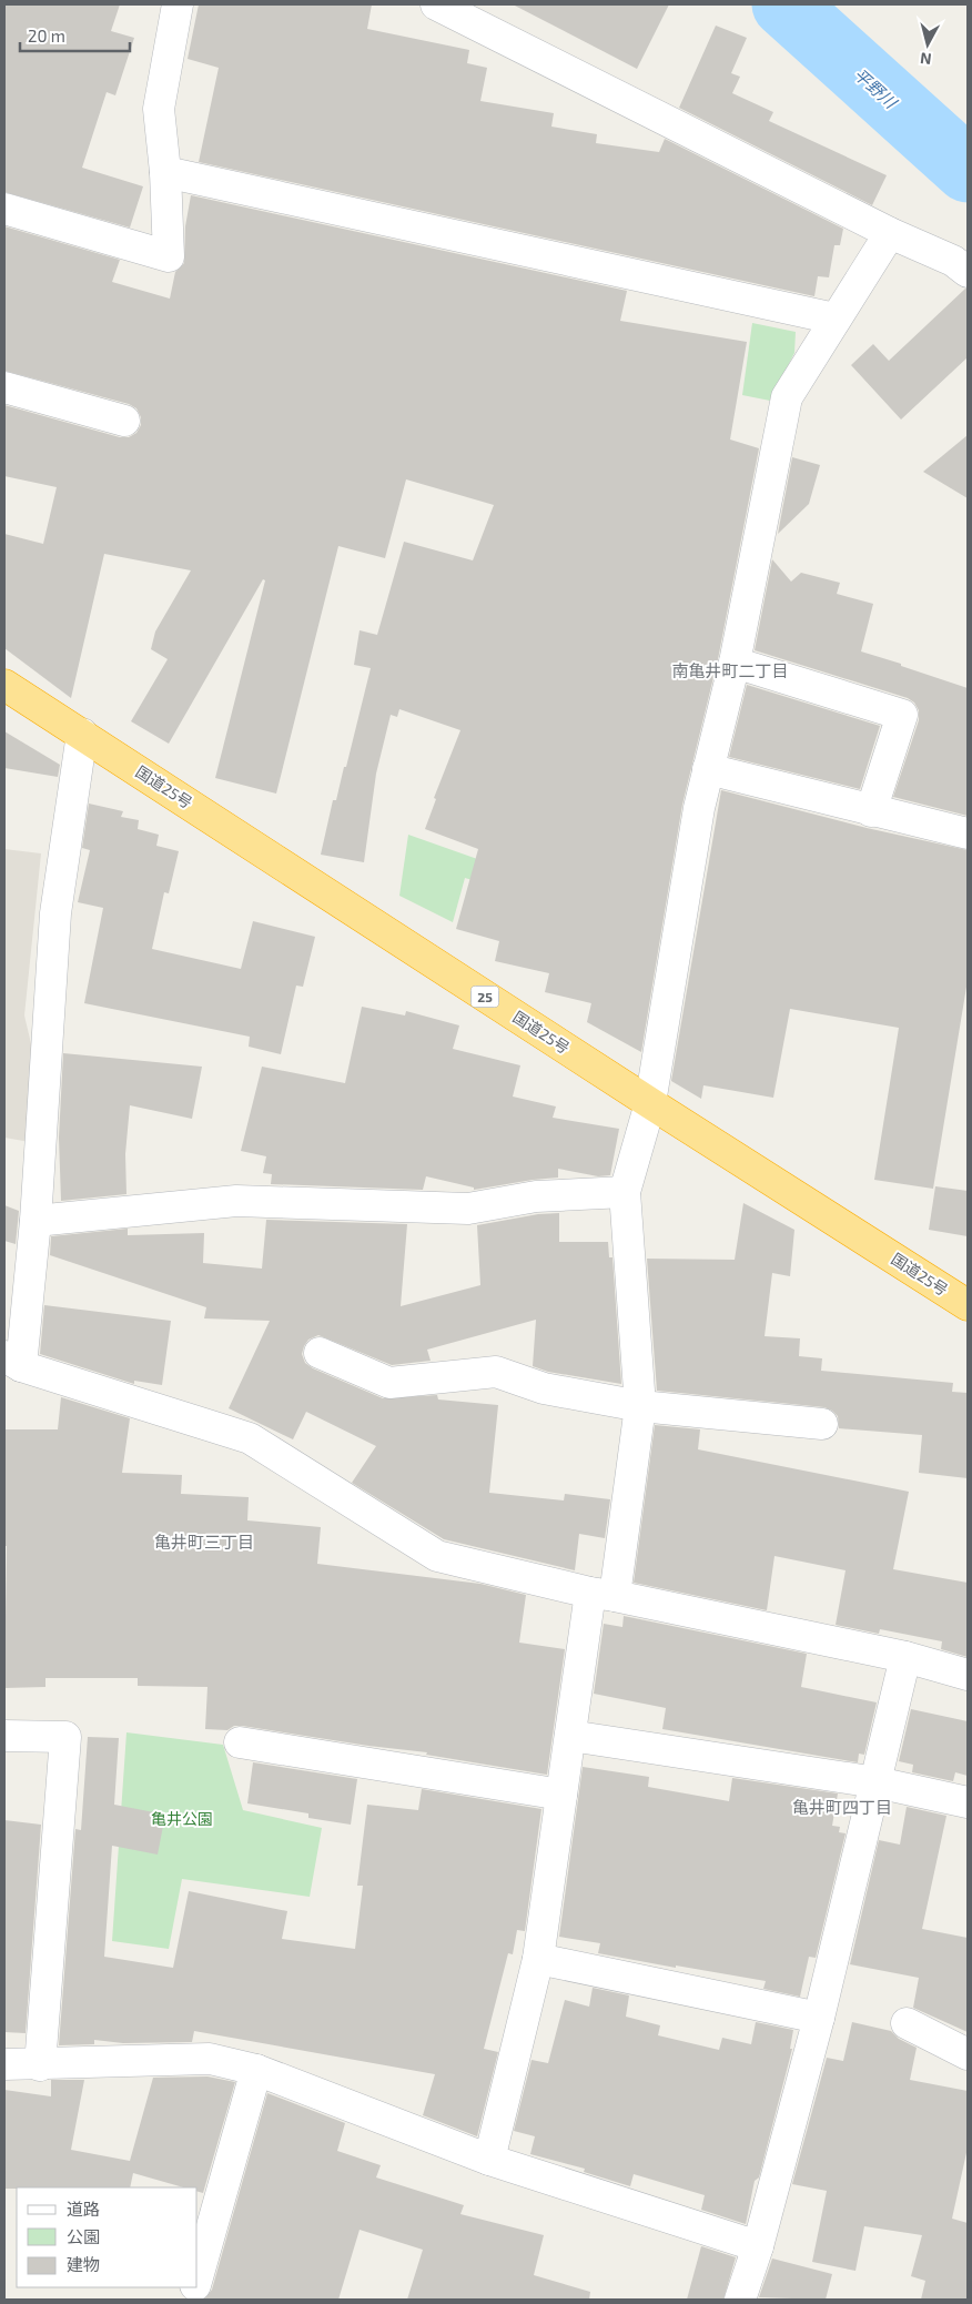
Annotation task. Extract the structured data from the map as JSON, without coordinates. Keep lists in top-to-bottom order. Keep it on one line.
{"streets":{"highway":["国道25号","25"]},"districts":["南亀井町二丁目","亀井町三丁目","亀井町四丁目"],"water":["平野川"],"parks":["亀井公園"],"legend":["道路","公園","建物"],"scale_bar":"20 m","north":"bottom"}
